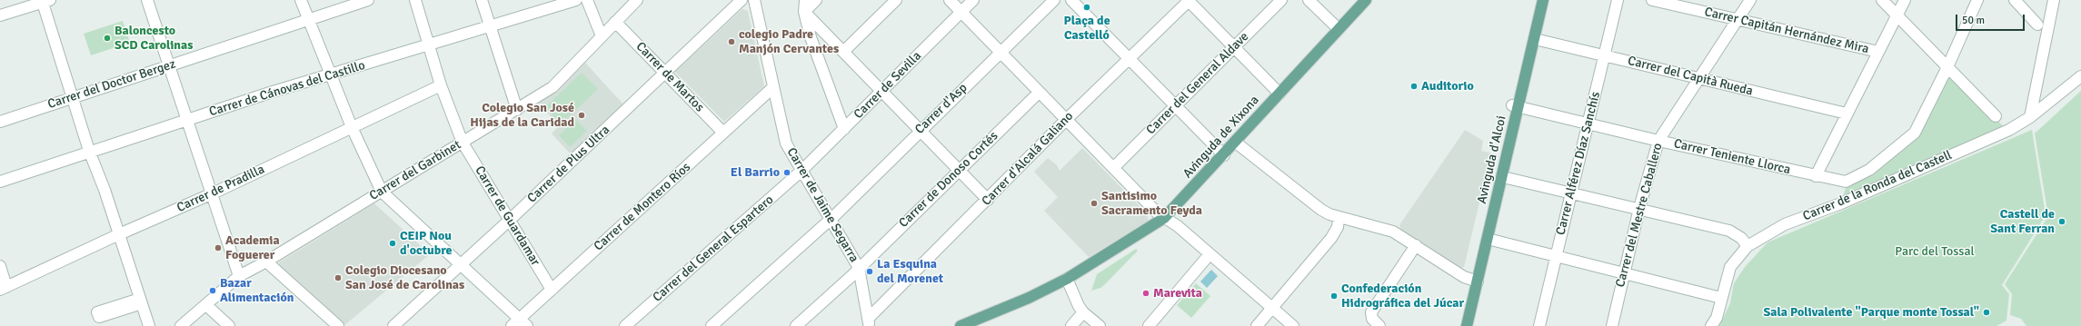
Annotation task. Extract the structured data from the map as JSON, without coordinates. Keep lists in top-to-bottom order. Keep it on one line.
{"streets":{"main road":["Avinguda de Xixona","Avinguda d'Alcoi"],"street":["Carrer Capitán Hernández Mira","Carrer del Capità Rueda","Carrer de Martos","Carrer del General Aldave","Carrer del Doctor Bergez","Carrer de Sevilla","Carrer de Cánovas del Castillo","Carrer d'Asp","Carrer Teniente Llorca","Carrer d'Alcalá Galiano","Carrer Alférez Díaz Sanchís","Carrer de Plus Ultra","Carrer del Garbinet","Carrer de Donoso Cortés","Carrer de la Ronda del Castell","Carrer de Pradilla","Carrer de Jaime Segarra","Carrer de Montero Ríos","Carrer del Mestre Caballero","Carrer de Guardamar","Carrer del General Espartero"]},"crossings":[["Carrer Capitán Hernández Mira","Carrer del Mestre Caballero"],["Carrer del Capità Rueda","Avinguda d'Alcoi"],["Carrer del Capità Rueda","Carrer Alférez Díaz Sanchís"],["Carrer del Capità Rueda","Carrer del Mestre Caballero"],["Carrer de Martos","Carrer de Plus Ultra"],["Carrer de Martos","Carrer del Garbinet"],["Carrer de Martos","Carrer de Montero Ríos"],["Carrer de Sevilla","Carrer de Jaime Segarra"],["Carrer de Sevilla","Carrer del General Espartero"],["Carrer de Cánovas del Castillo","Carrer de Guardamar"],["Carrer d'Asp","Carrer de Jaime Segarra"],["Carrer Teniente Llorca","Avinguda d'Alcoi"],["Carrer Teniente Llorca","Carrer Alférez Díaz Sanchís"],["Carrer Teniente Llorca","Carrer del Mestre Caballero"],["Carrer d'Alcalá Galiano","Carrer de Jaime Segarra"],["Carrer de Plus Ultra","Carrer de Guardamar"],["Carrer del Garbinet","Carrer de Guardamar"],["Carrer de Donoso Cortés","Carrer de Jaime Segarra"],["Carrer de Pradilla","Carrer de Guardamar"],["Carrer de Jaime Segarra","Carrer de Montero Ríos"],["Carrer de Jaime Segarra","Carrer del General Espartero"],["Carrer de Montero Ríos","Carrer de Guardamar"]],"parks":["Parc del Tossal"],"places":["Plaça de Castelló","Baloncesto SCD Carolinas","colegio Padre Manjón Cervantes","Auditorio","Colegio San José Hijas de la Caridad","El Barrio","Santisimo Sacramento Feyda","Castell de Sant Ferran","CEIP Nou d'octubre","Academia Foguerer","La Esquina del Morenet","Colegio Diocesano San José de Carolinas","Bazar Alimentación","Marevita","Confederación Hidrográfica del Júcar","Sala Polivalente \"Parque monte Tossal\""],"scale_bar":"50 m"}
